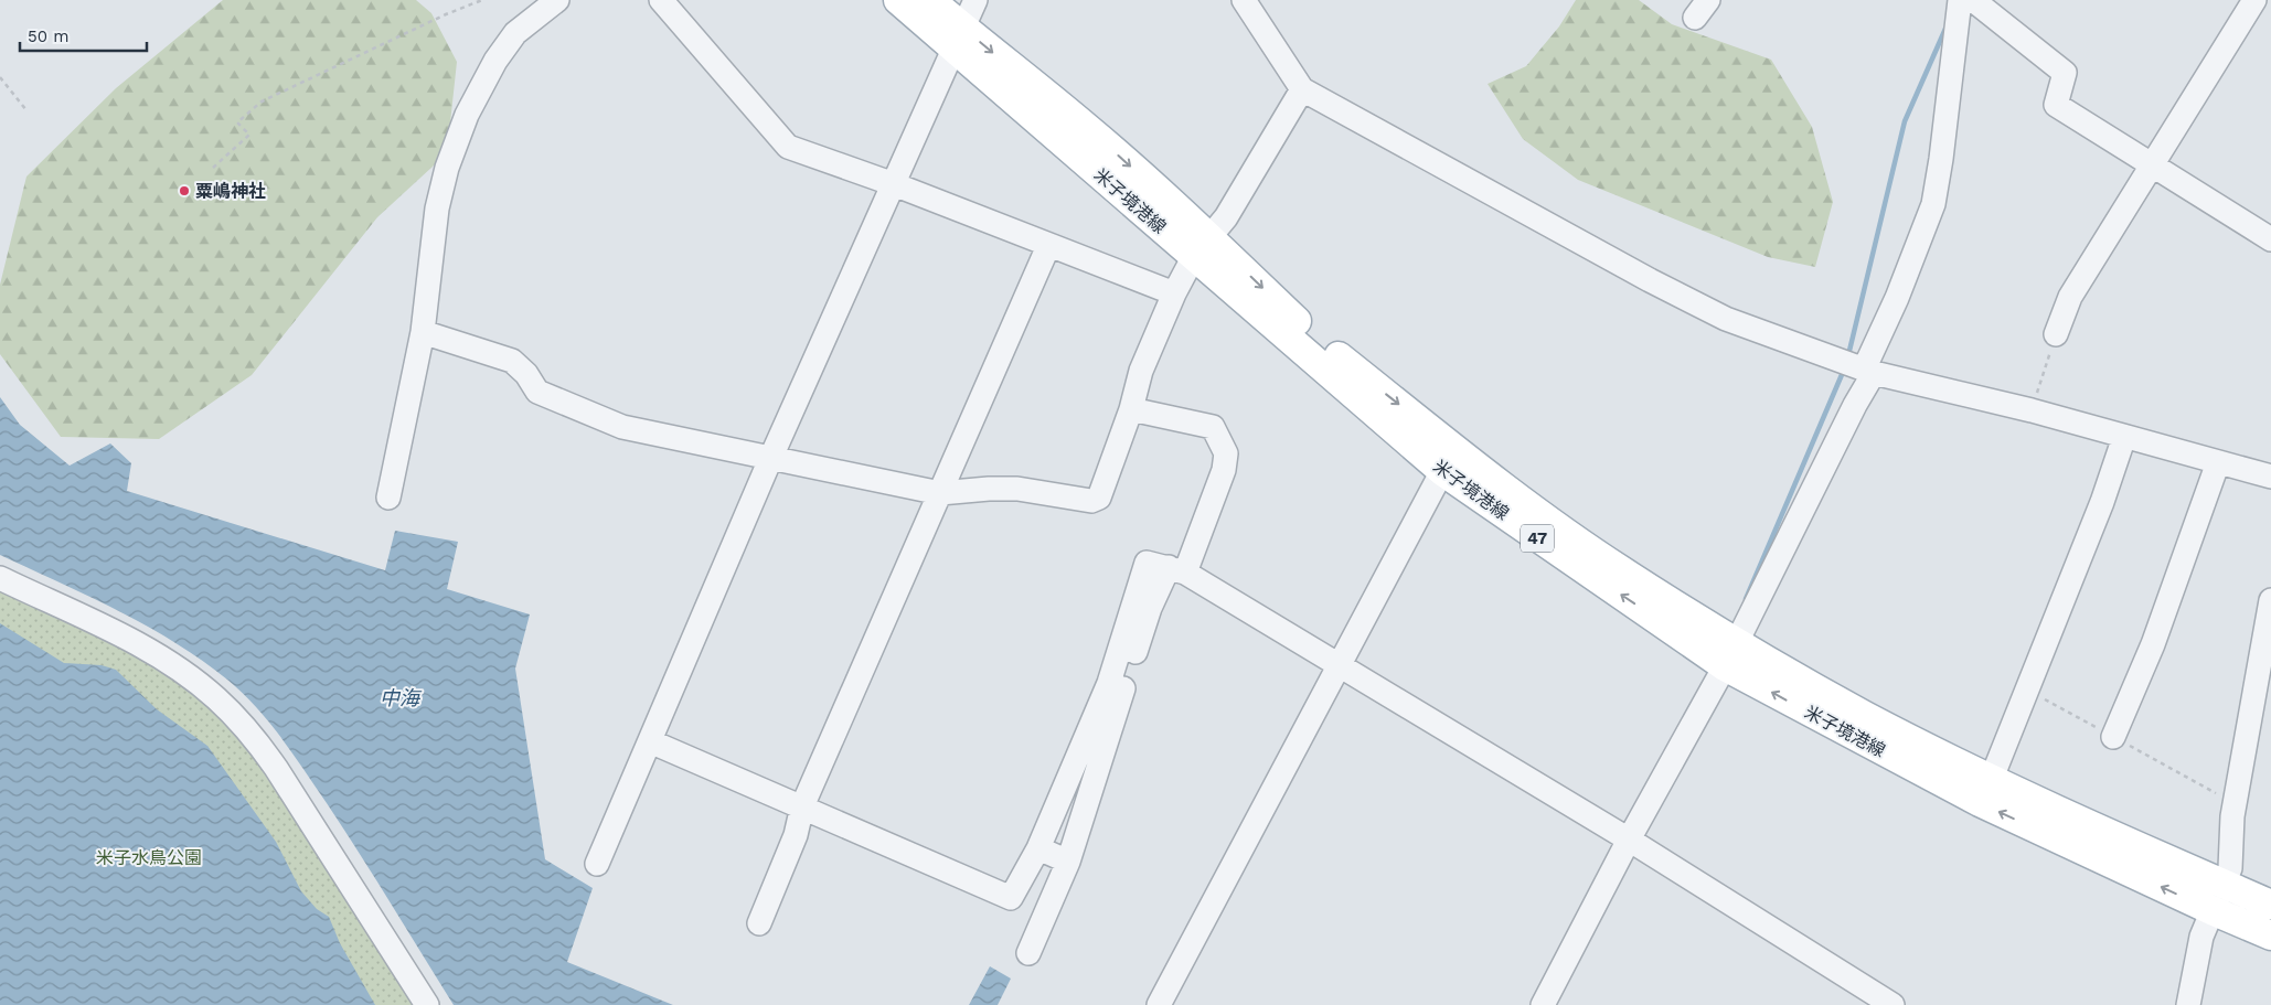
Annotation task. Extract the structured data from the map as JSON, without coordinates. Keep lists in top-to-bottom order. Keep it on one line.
{"streets":{"main road":["米子境港線","47"]},"water":["中海"],"parks":["米子水鳥公園"],"places":["粟嶋神社"],"scale_bar":"50 m"}
